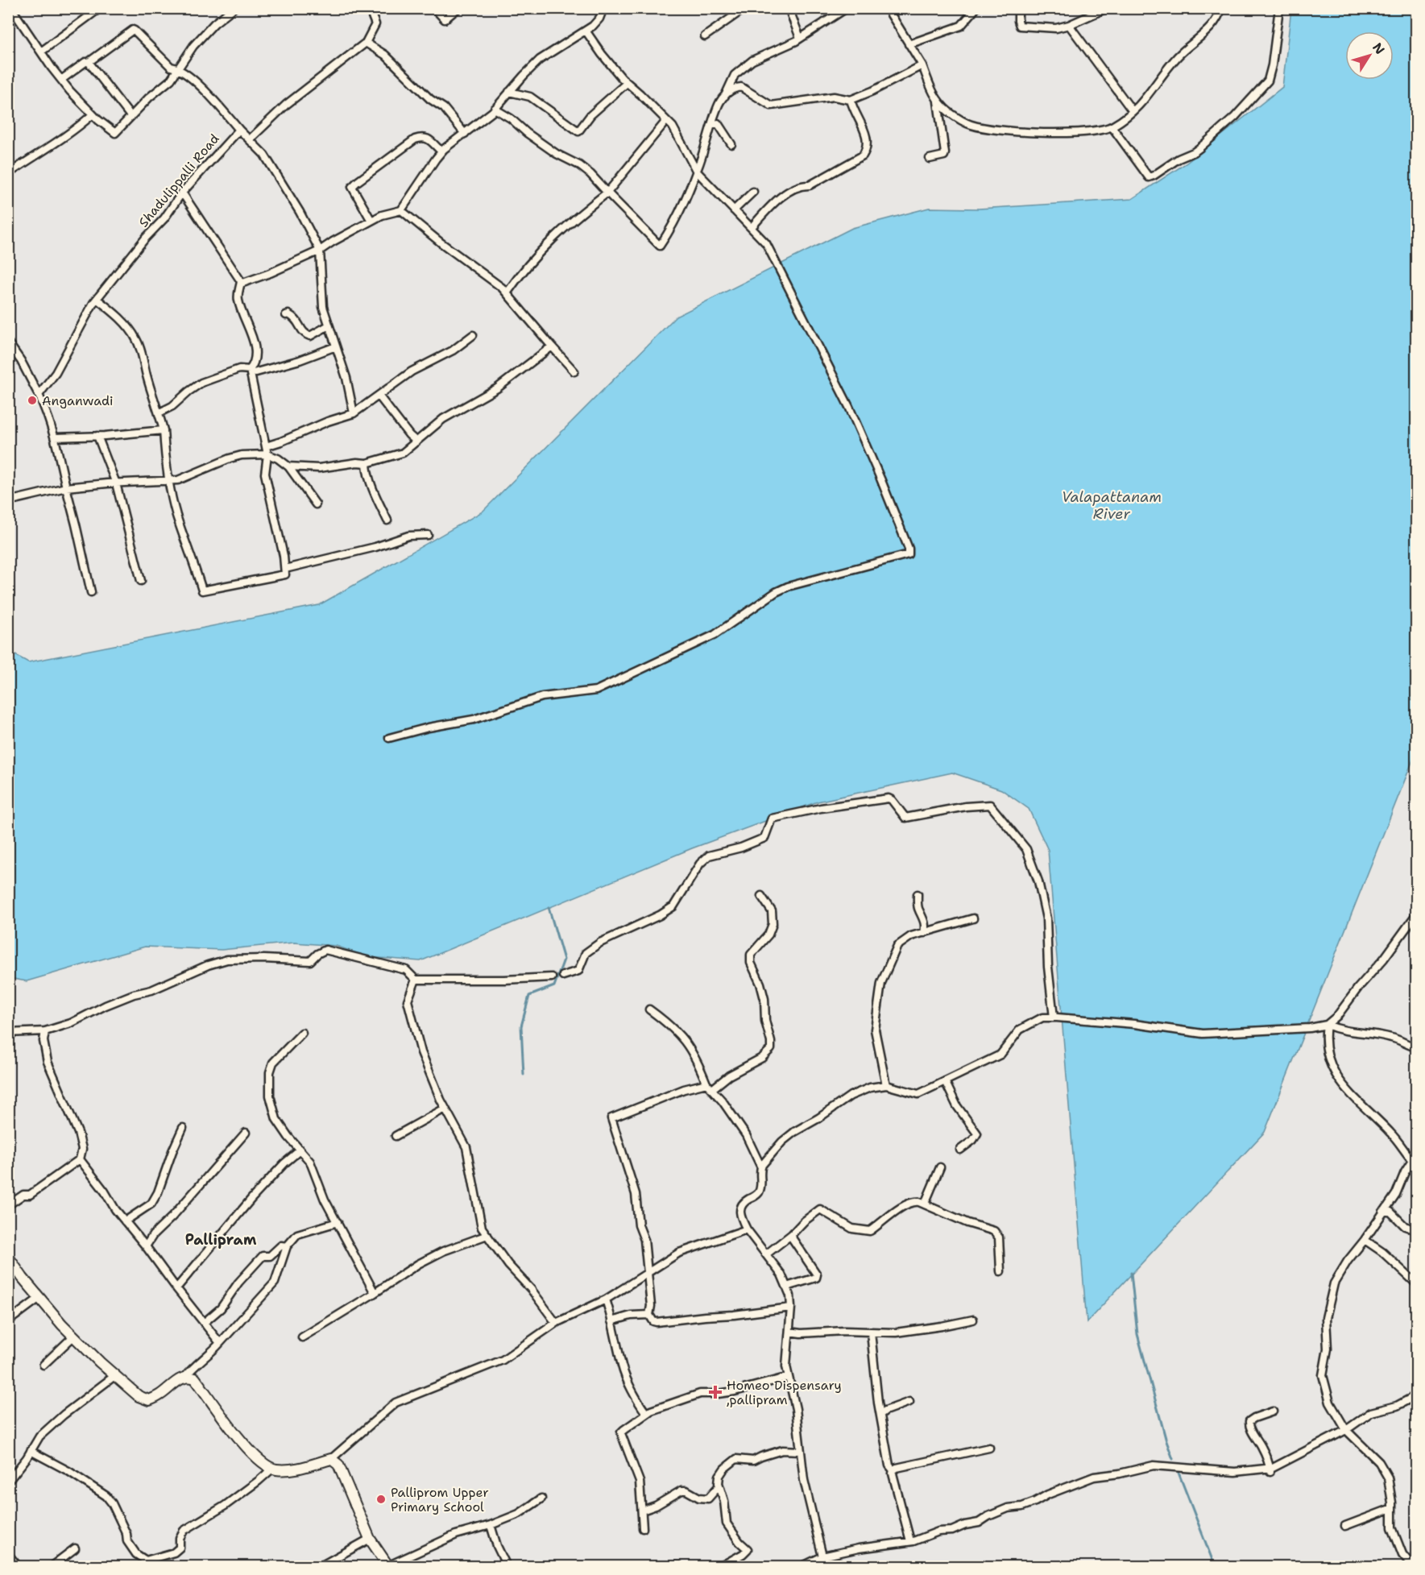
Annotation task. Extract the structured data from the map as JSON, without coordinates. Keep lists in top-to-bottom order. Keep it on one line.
{"streets":{"street":["Shadulippalli Road"]},"districts":["Pallipram"],"water":["Valapattanam River"],"places":{"other":["Anganwadi","Palliprom Upper Primary School"],"health":["Homeo Dispensary ,pallipram"]},"north":"top right"}
